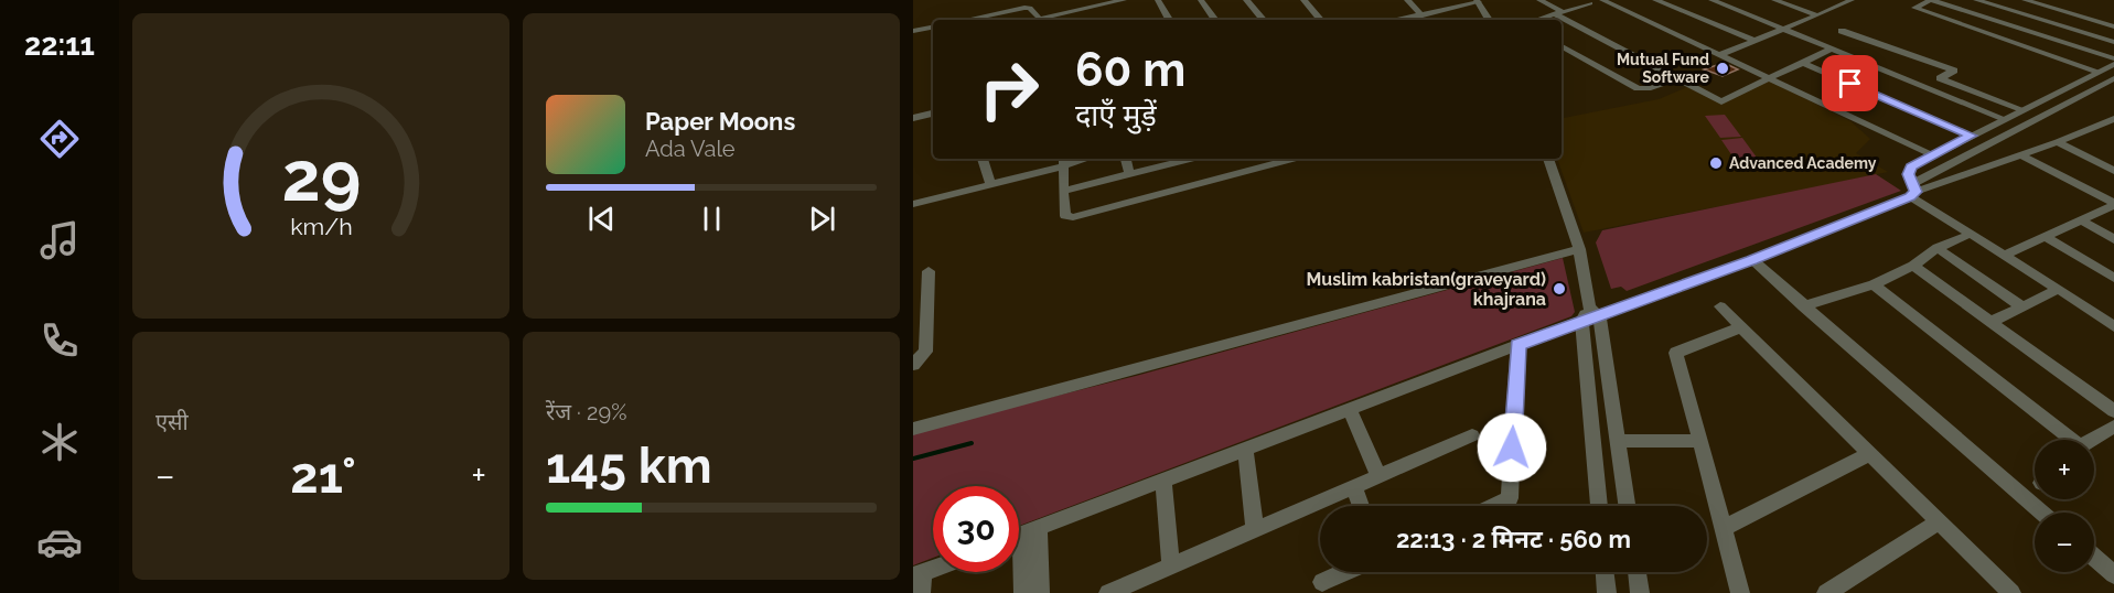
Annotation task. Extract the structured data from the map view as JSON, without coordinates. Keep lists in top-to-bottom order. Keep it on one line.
{"places":["Mutual Fund Software","Advanced Academy","Muslim kabristan(graveyard) khajrana"],"page":{"tabs":"22:11","turn":["60 m","दाएँ मुड़ें"],"song":["Paper Moons","Ada Vale"],"tile":["एसी",["रेंज · 29%","145 km"]],"map_buttons":["+","−"],"heat":["−","21°","+"],"limit":"30","trip":"22:13 · 2 मिनट · 560 m","gauge":["29","km/h"]}}
